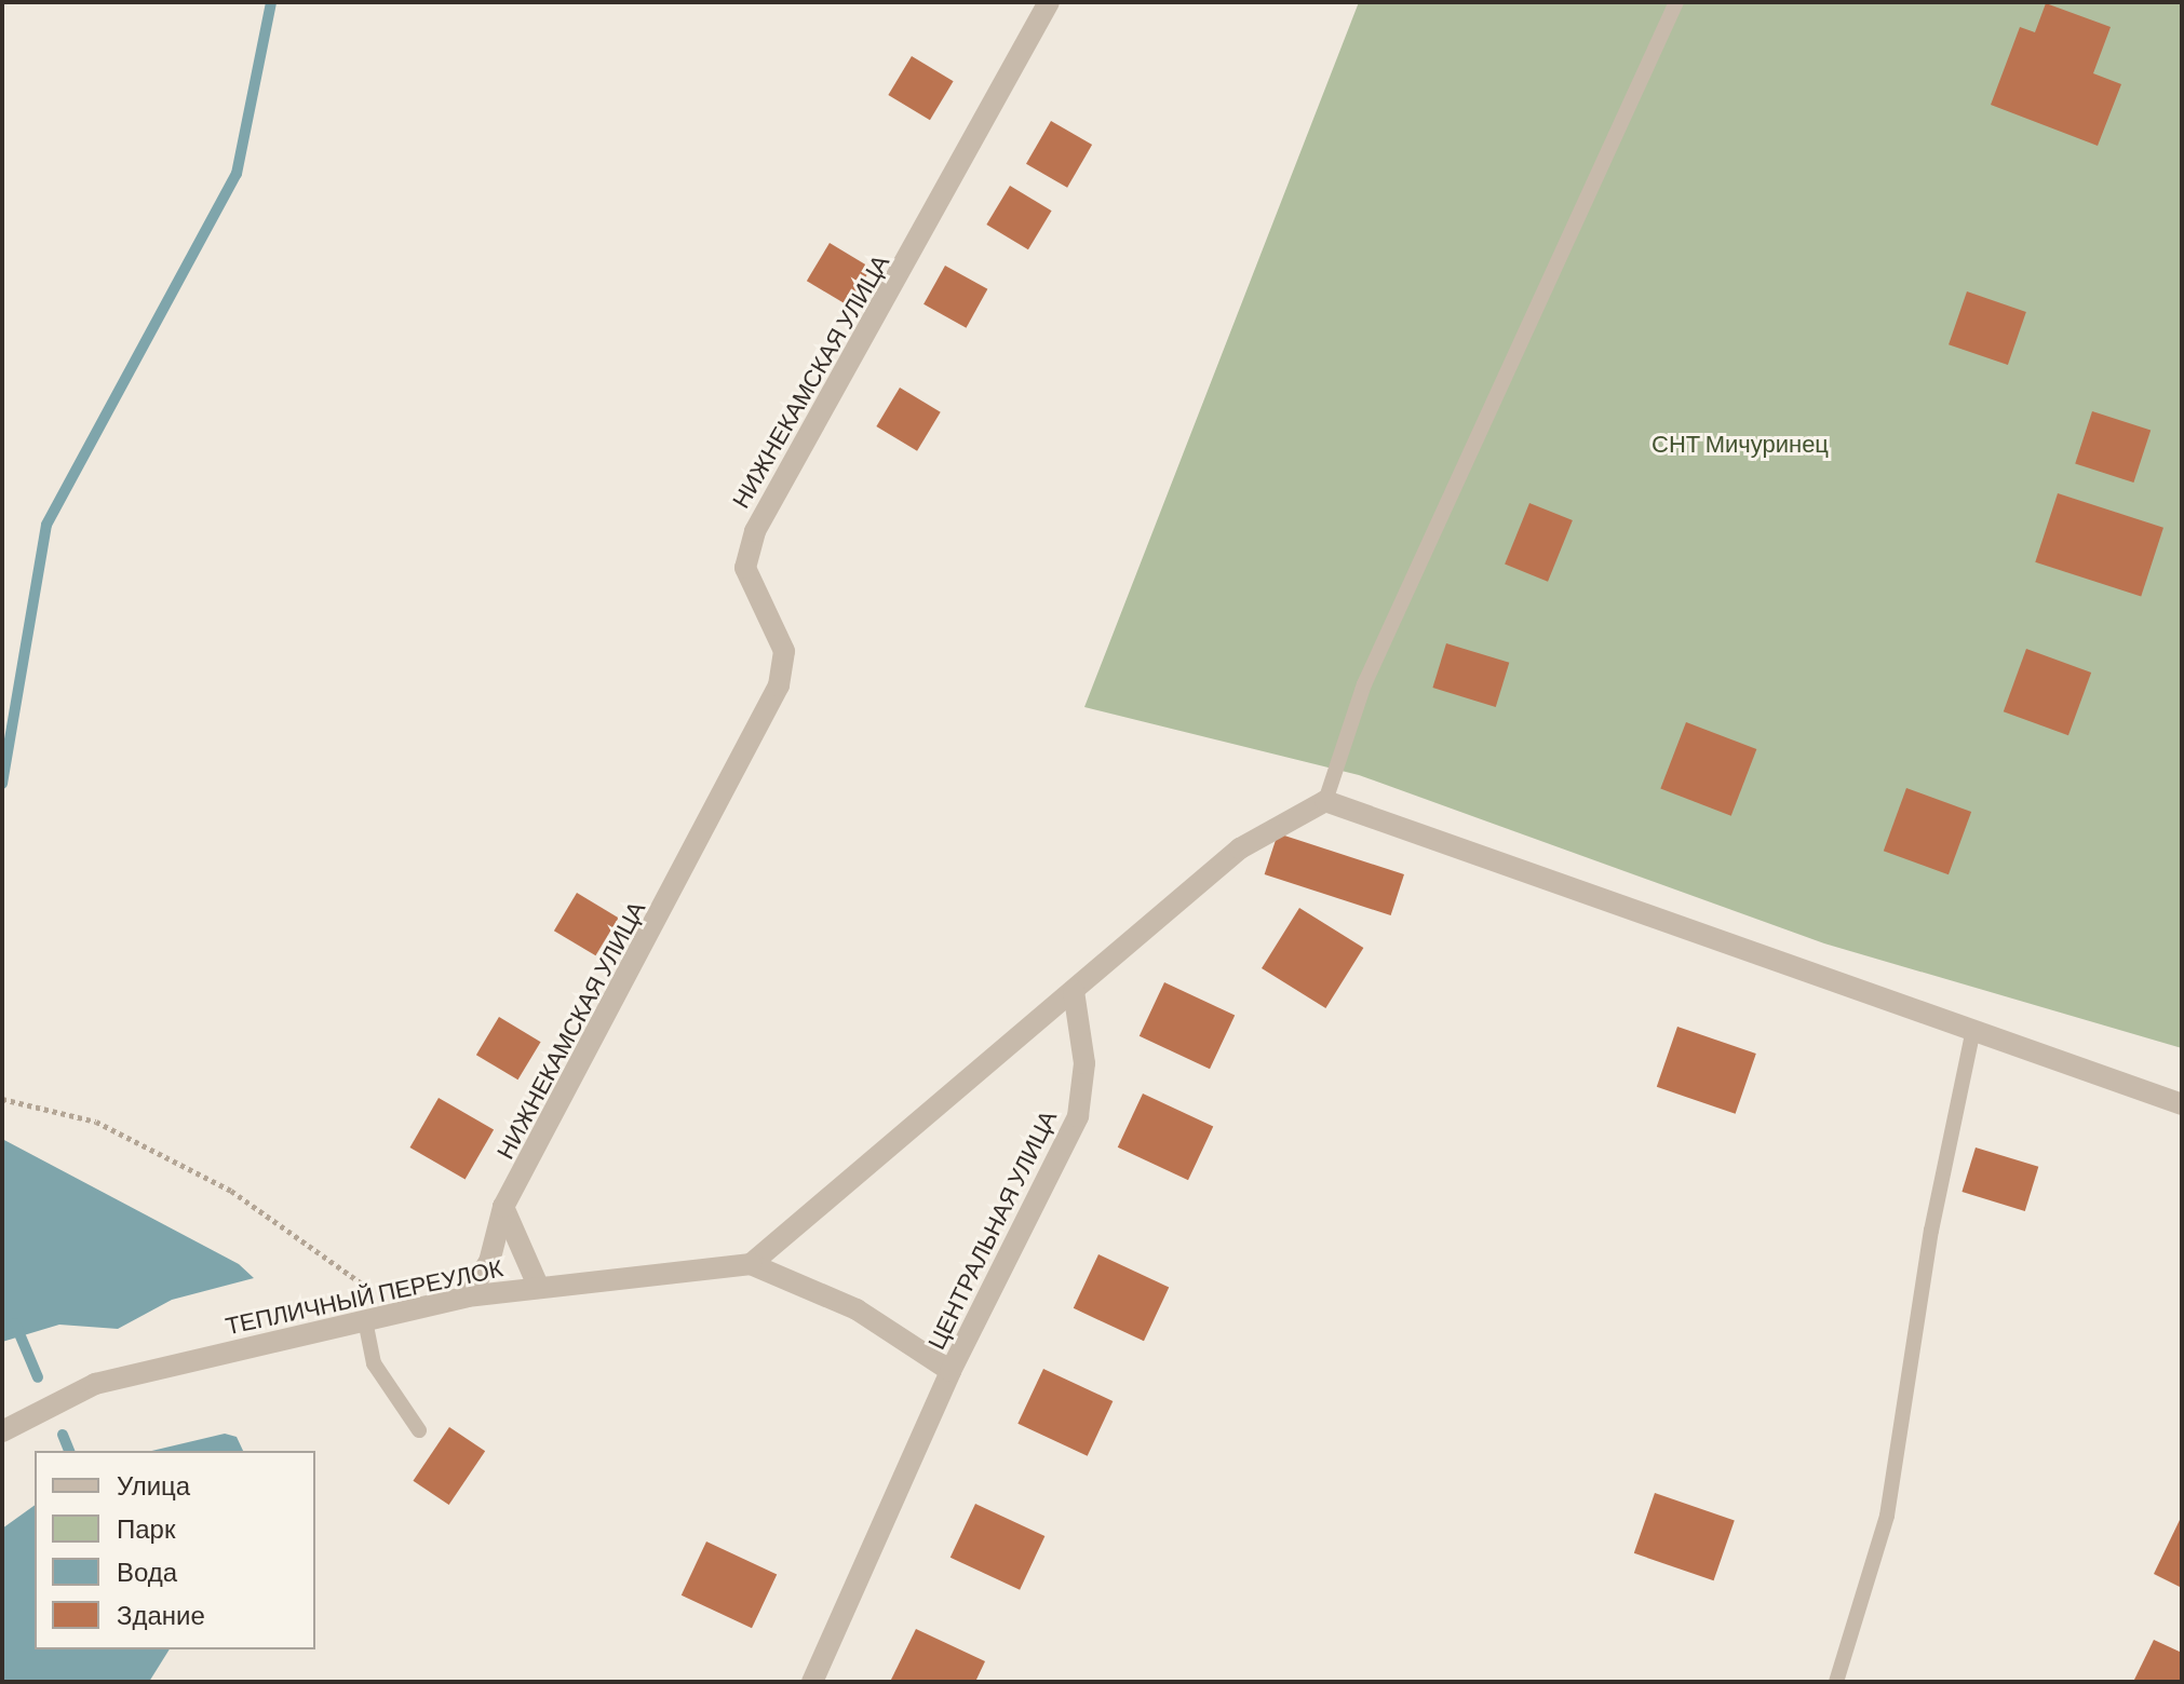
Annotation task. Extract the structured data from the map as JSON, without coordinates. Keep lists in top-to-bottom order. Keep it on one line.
{"streets":{"street":["НИЖНЕКАМСКАЯ УЛИЦА","ЦЕНТРАЛЬНАЯ УЛИЦА","ТЕПЛИЧНЫЙ ПЕРЕУЛОК"]},"crossings":[["НИЖНЕКАМСКАЯ УЛИЦА","ТЕПЛИЧНЫЙ ПЕРЕУЛОК"]],"parks":["СНТ Мичуринец"],"legend":["Улица","Парк","Вода","Здание"]}
